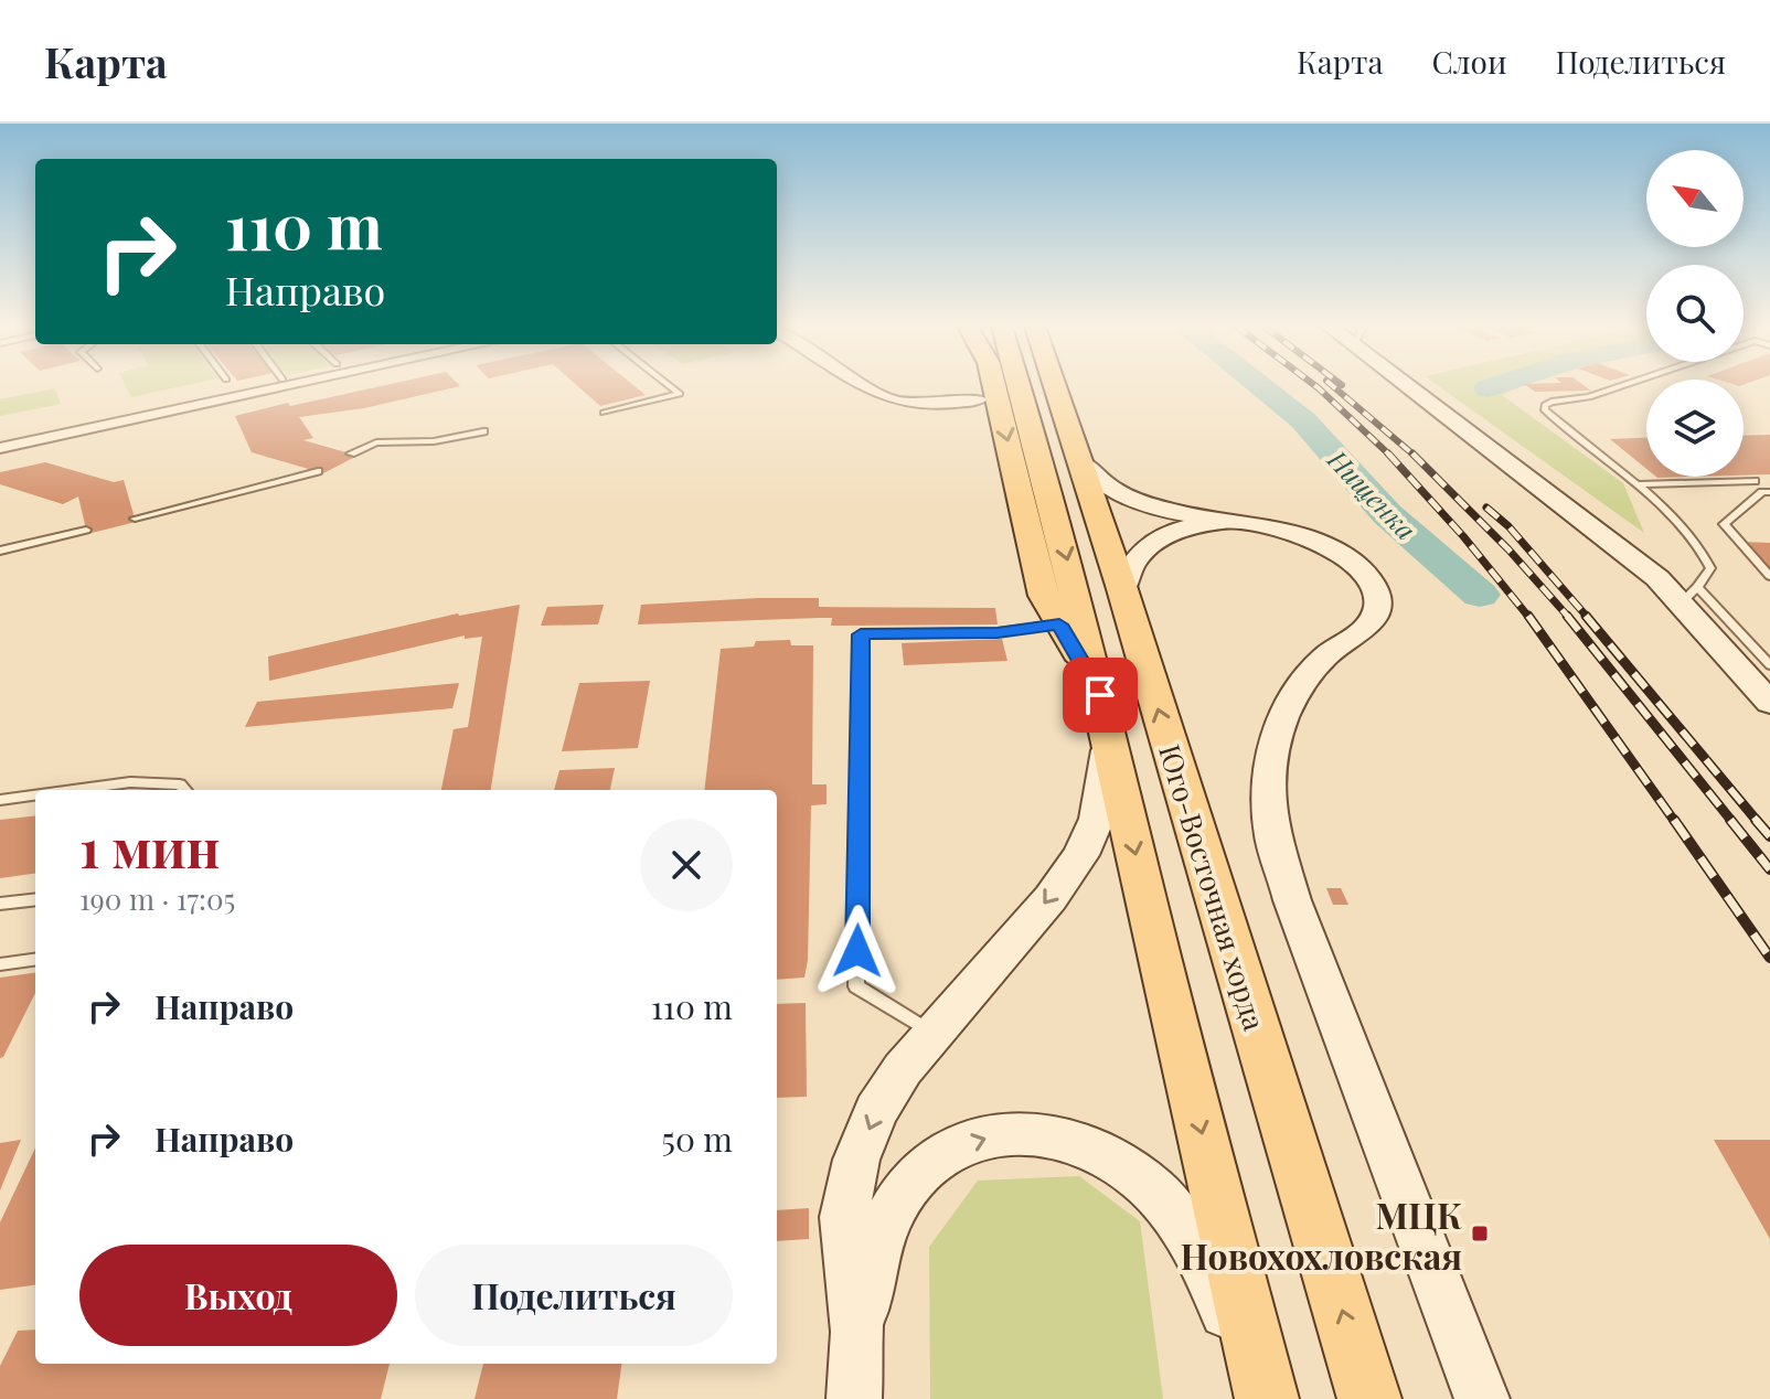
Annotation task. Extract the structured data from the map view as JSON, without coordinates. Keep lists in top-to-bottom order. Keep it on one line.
{"streets":{"main road":["Юго-Восточная хорда"]},"water":["Нищенка"],"places":{"transit":["МЦК Новохохловская"]},"north":"top left","page":{"header":"Карта","nav":["Карта","Слои","Поделиться"],"turn":["110 m","Направо"],"heading":["1 мин","190 m · 17:05"],"list":[{"name":"Направо","value":"110 m"},{"name":"Направо","value":"50 m"}],"buttons":["Выход","Поделиться"]}}
